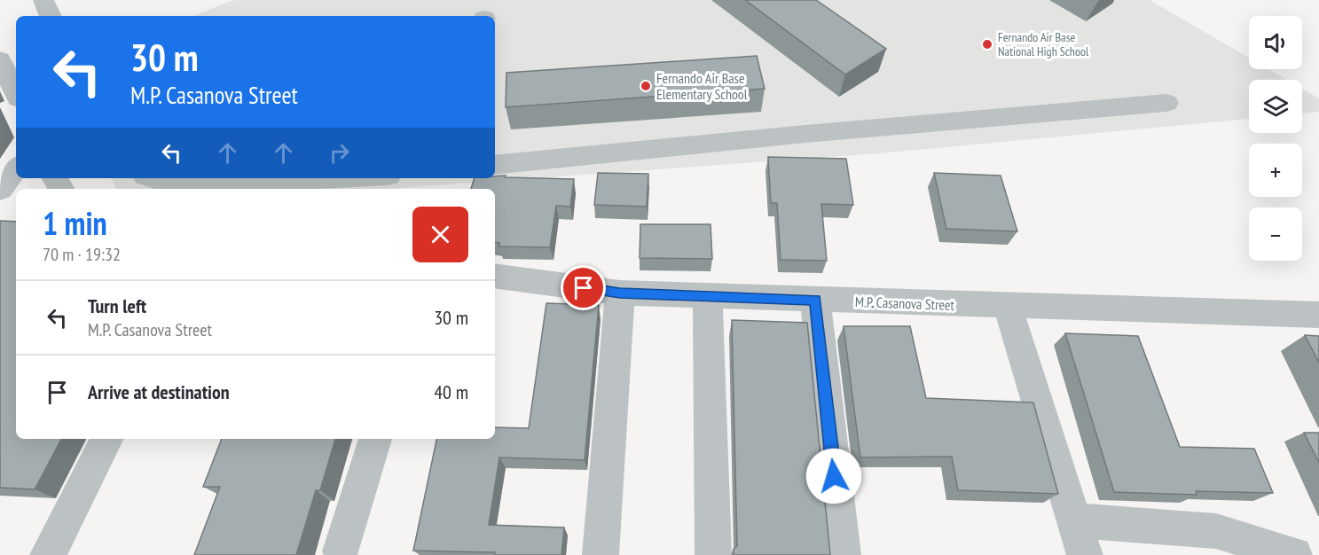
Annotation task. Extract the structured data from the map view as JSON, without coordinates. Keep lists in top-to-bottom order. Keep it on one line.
{"streets":{"street":["M.P. Casanova Street"]},"places":["Fernando Air Base National High School","Fernando Air Base Elementary School"],"page":{"map_buttons":["+","−"],"turn":["30 m","M.P. Casanova Street"],"heading":["1 min","70 m · 19:32"],"list":[{"name":"Turn left","note":"M.P. Casanova Street","value":"30 m"},{"name":"Arrive at destination","value":"40 m"}]}}
